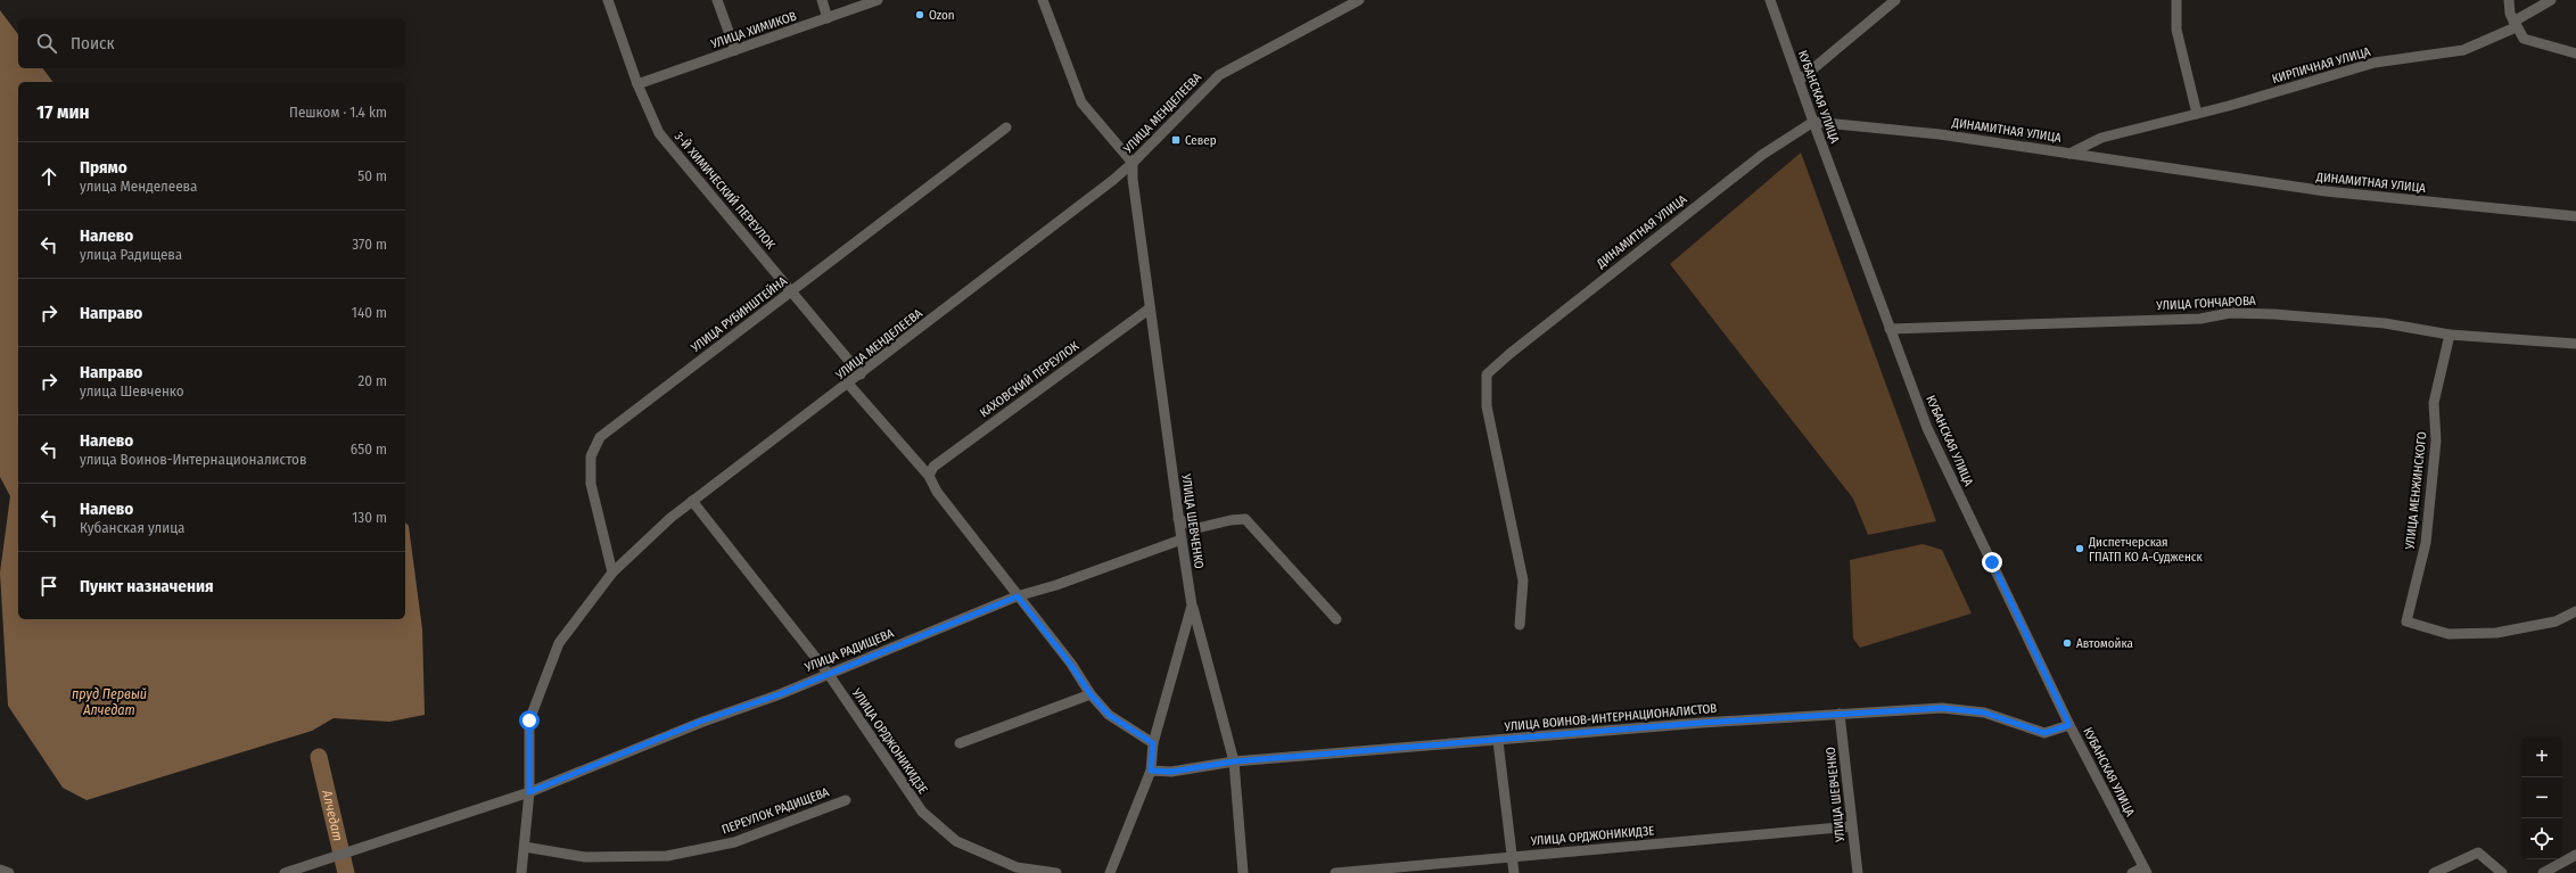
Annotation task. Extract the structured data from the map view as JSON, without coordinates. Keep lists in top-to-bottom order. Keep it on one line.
{"streets":{"street":["УЛИЦА ХИМИКОВ","КИРПИЧНАЯ УЛИЦА","КУБАНСКАЯ УЛИЦА","УЛИЦА МЕНДЕЛЕЕВА","ДИНАМИТНАЯ УЛИЦА","3-Й ХИМИЧЕСКИЙ ПЕРЕУЛОК","УЛИЦА ГОНЧАРОВА","УЛИЦА РУБИНШТЕЙНА","КАХОВСКИЙ ПЕРЕУЛОК","УЛИЦА МЕНЖИНСКОГО","УЛИЦА ШЕВЧЕНКО","УЛИЦА РАДИЩЕВА","УЛИЦА ВОИНОВ-ИНТЕРНАЦИОНАЛИСТОВ","УЛИЦА ОРДЖОНИКИДЗЕ","ПЕРЕУЛОК РАДИЩЕВА"]},"crossings":[["УЛИЦА ХИМИКОВ","3-Й ХИМИЧЕСКИЙ ПЕРЕУЛОК"],["КИРПИЧНАЯ УЛИЦА","ДИНАМИТНАЯ УЛИЦА"],["КУБАНСКАЯ УЛИЦА","ДИНАМИТНАЯ УЛИЦА"],["КУБАНСКАЯ УЛИЦА","УЛИЦА ГОНЧАРОВА"],["КУБАНСКАЯ УЛИЦА","УЛИЦА ВОИНОВ-ИНТЕРНАЦИОНАЛИСТОВ"],["УЛИЦА МЕНДЕЛЕЕВА","3-Й ХИМИЧЕСКИЙ ПЕРЕУЛОК"],["УЛИЦА МЕНДЕЛЕЕВА","УЛИЦА РУБИНШТЕЙНА"],["УЛИЦА МЕНДЕЛЕЕВА","УЛИЦА ШЕВЧЕНКО"],["УЛИЦА МЕНДЕЛЕЕВА","УЛИЦА РАДИЩЕВА"],["УЛИЦА МЕНДЕЛЕЕВА","УЛИЦА ОРДЖОНИКИДЗЕ"],["УЛИЦА МЕНДЕЛЕЕВА","ПЕРЕУЛОК РАДИЩЕВА"],["3-Й ХИМИЧЕСКИЙ ПЕРЕУЛОК","УЛИЦА РУБИНШТЕЙНА"],["УЛИЦА ГОНЧАРОВА","УЛИЦА МЕНЖИНСКОГО"],["КАХОВСКИЙ ПЕРЕУЛОК","УЛИЦА ШЕВЧЕНКО"],["УЛИЦА ШЕВЧЕНКО","УЛИЦА РАДИЩЕВА"],["УЛИЦА ШЕВЧЕНКО","УЛИЦА ВОИНОВ-ИНТЕРНАЦИОНАЛИСТОВ"],["УЛИЦА ШЕВЧЕНКО","УЛИЦА ОРДЖОНИКИДЗЕ"],["УЛИЦА РАДИЩЕВА","УЛИЦА ОРДЖОНИКИДЗЕ"]],"water":["пруд Первый Алчедат","Алчедат"],"places":{"other":["Ozon","Диспетчерская ГПАТП КО А-Судженск","Автомойка"],"transit":["Север"]},"page":{"search":"Поиск","heading":["17 мин","Пешком · 1.4 km"],"list":[["Прямо","улица Менделеева","50 m"],["Налево","улица Радищева","370 m"],["Направо","140 m"],["Направо","улица Шевченко","20 m"],["Налево","улица Воинов-Интернационалистов","650 m"],["Налево","Кубанская улица","130 m"],"Пункт назначения"],"map_buttons":["+","−"]}}
